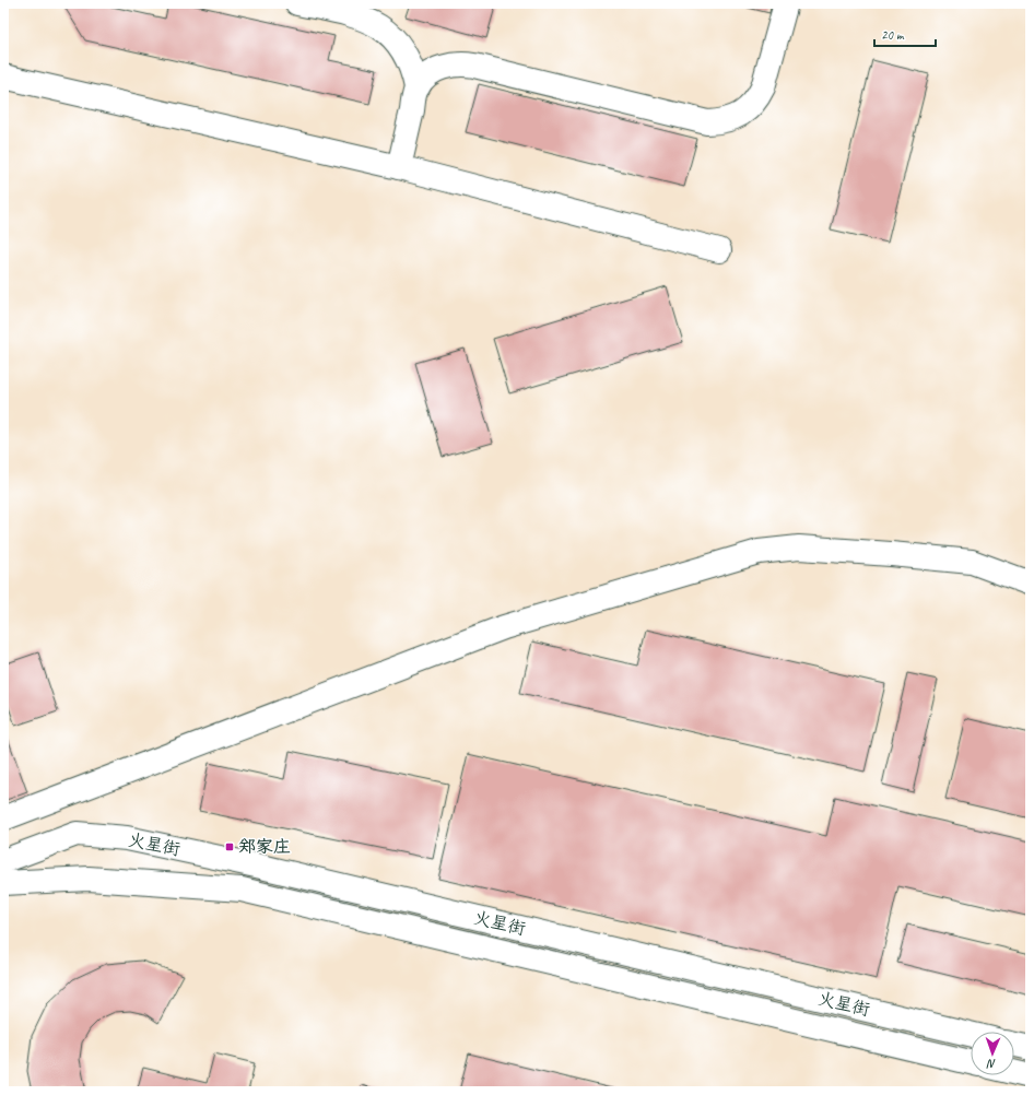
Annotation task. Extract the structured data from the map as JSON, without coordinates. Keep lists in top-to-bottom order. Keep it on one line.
{"streets":{"street":["火星街"]},"places":{"transit":["郑家庄"]},"scale_bar":"20 m","north":"bottom"}
